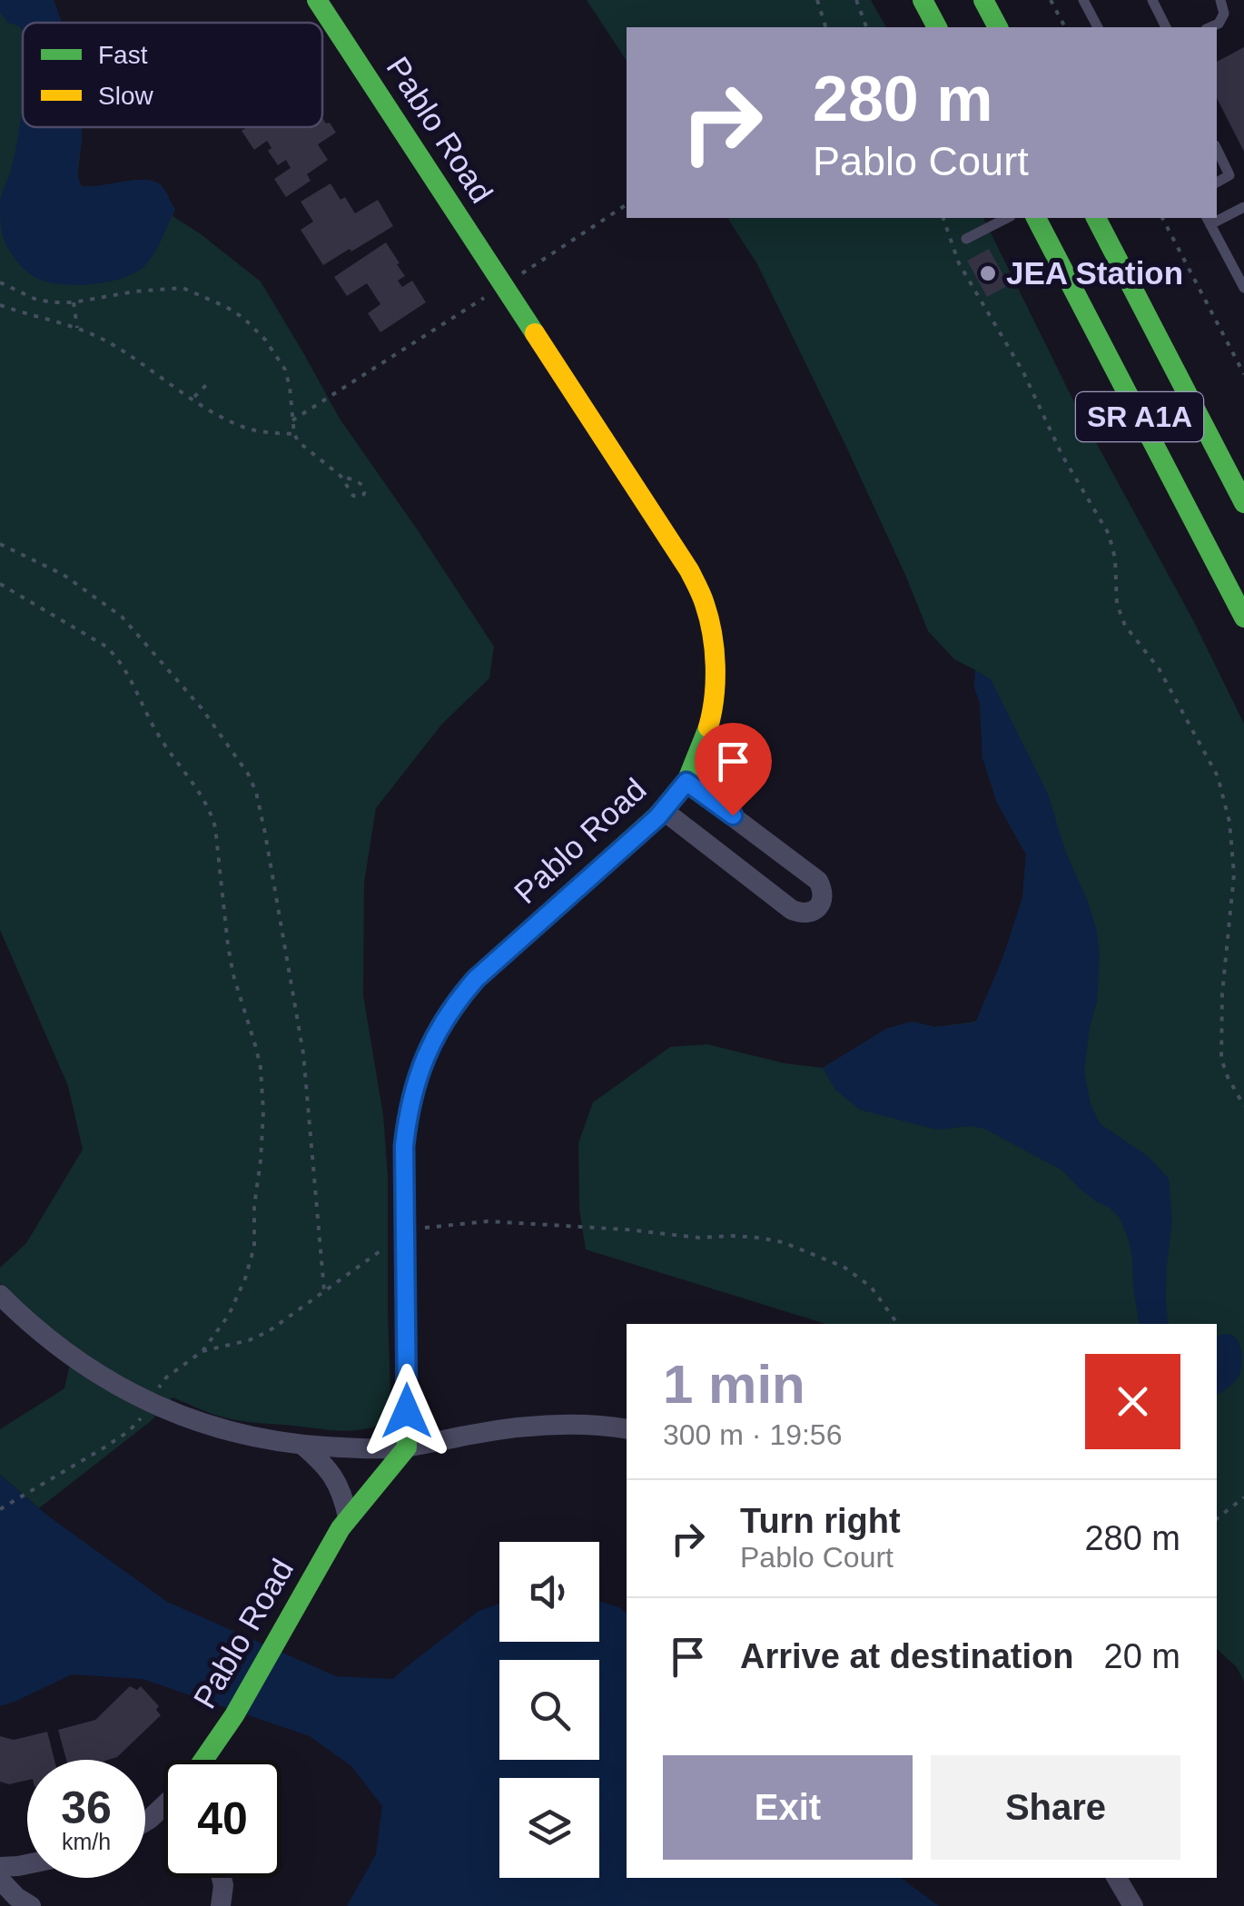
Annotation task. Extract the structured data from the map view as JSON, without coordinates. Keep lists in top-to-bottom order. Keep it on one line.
{"streets":{"street":["Pablo Road","SR A1A"]},"places":["JEA Station"],"legend":["Fast","Slow"],"page":{"turn":["280 m","Pablo Court"],"heading":["1 min","300 m · 19:56"],"list":[{"name":"Turn right","note":"Pablo Court","value":"280 m"},{"name":"Arrive at destination","value":"20 m"}],"buttons":["Exit","Share"],"speed":"36 km/h","limit":"40"}}
